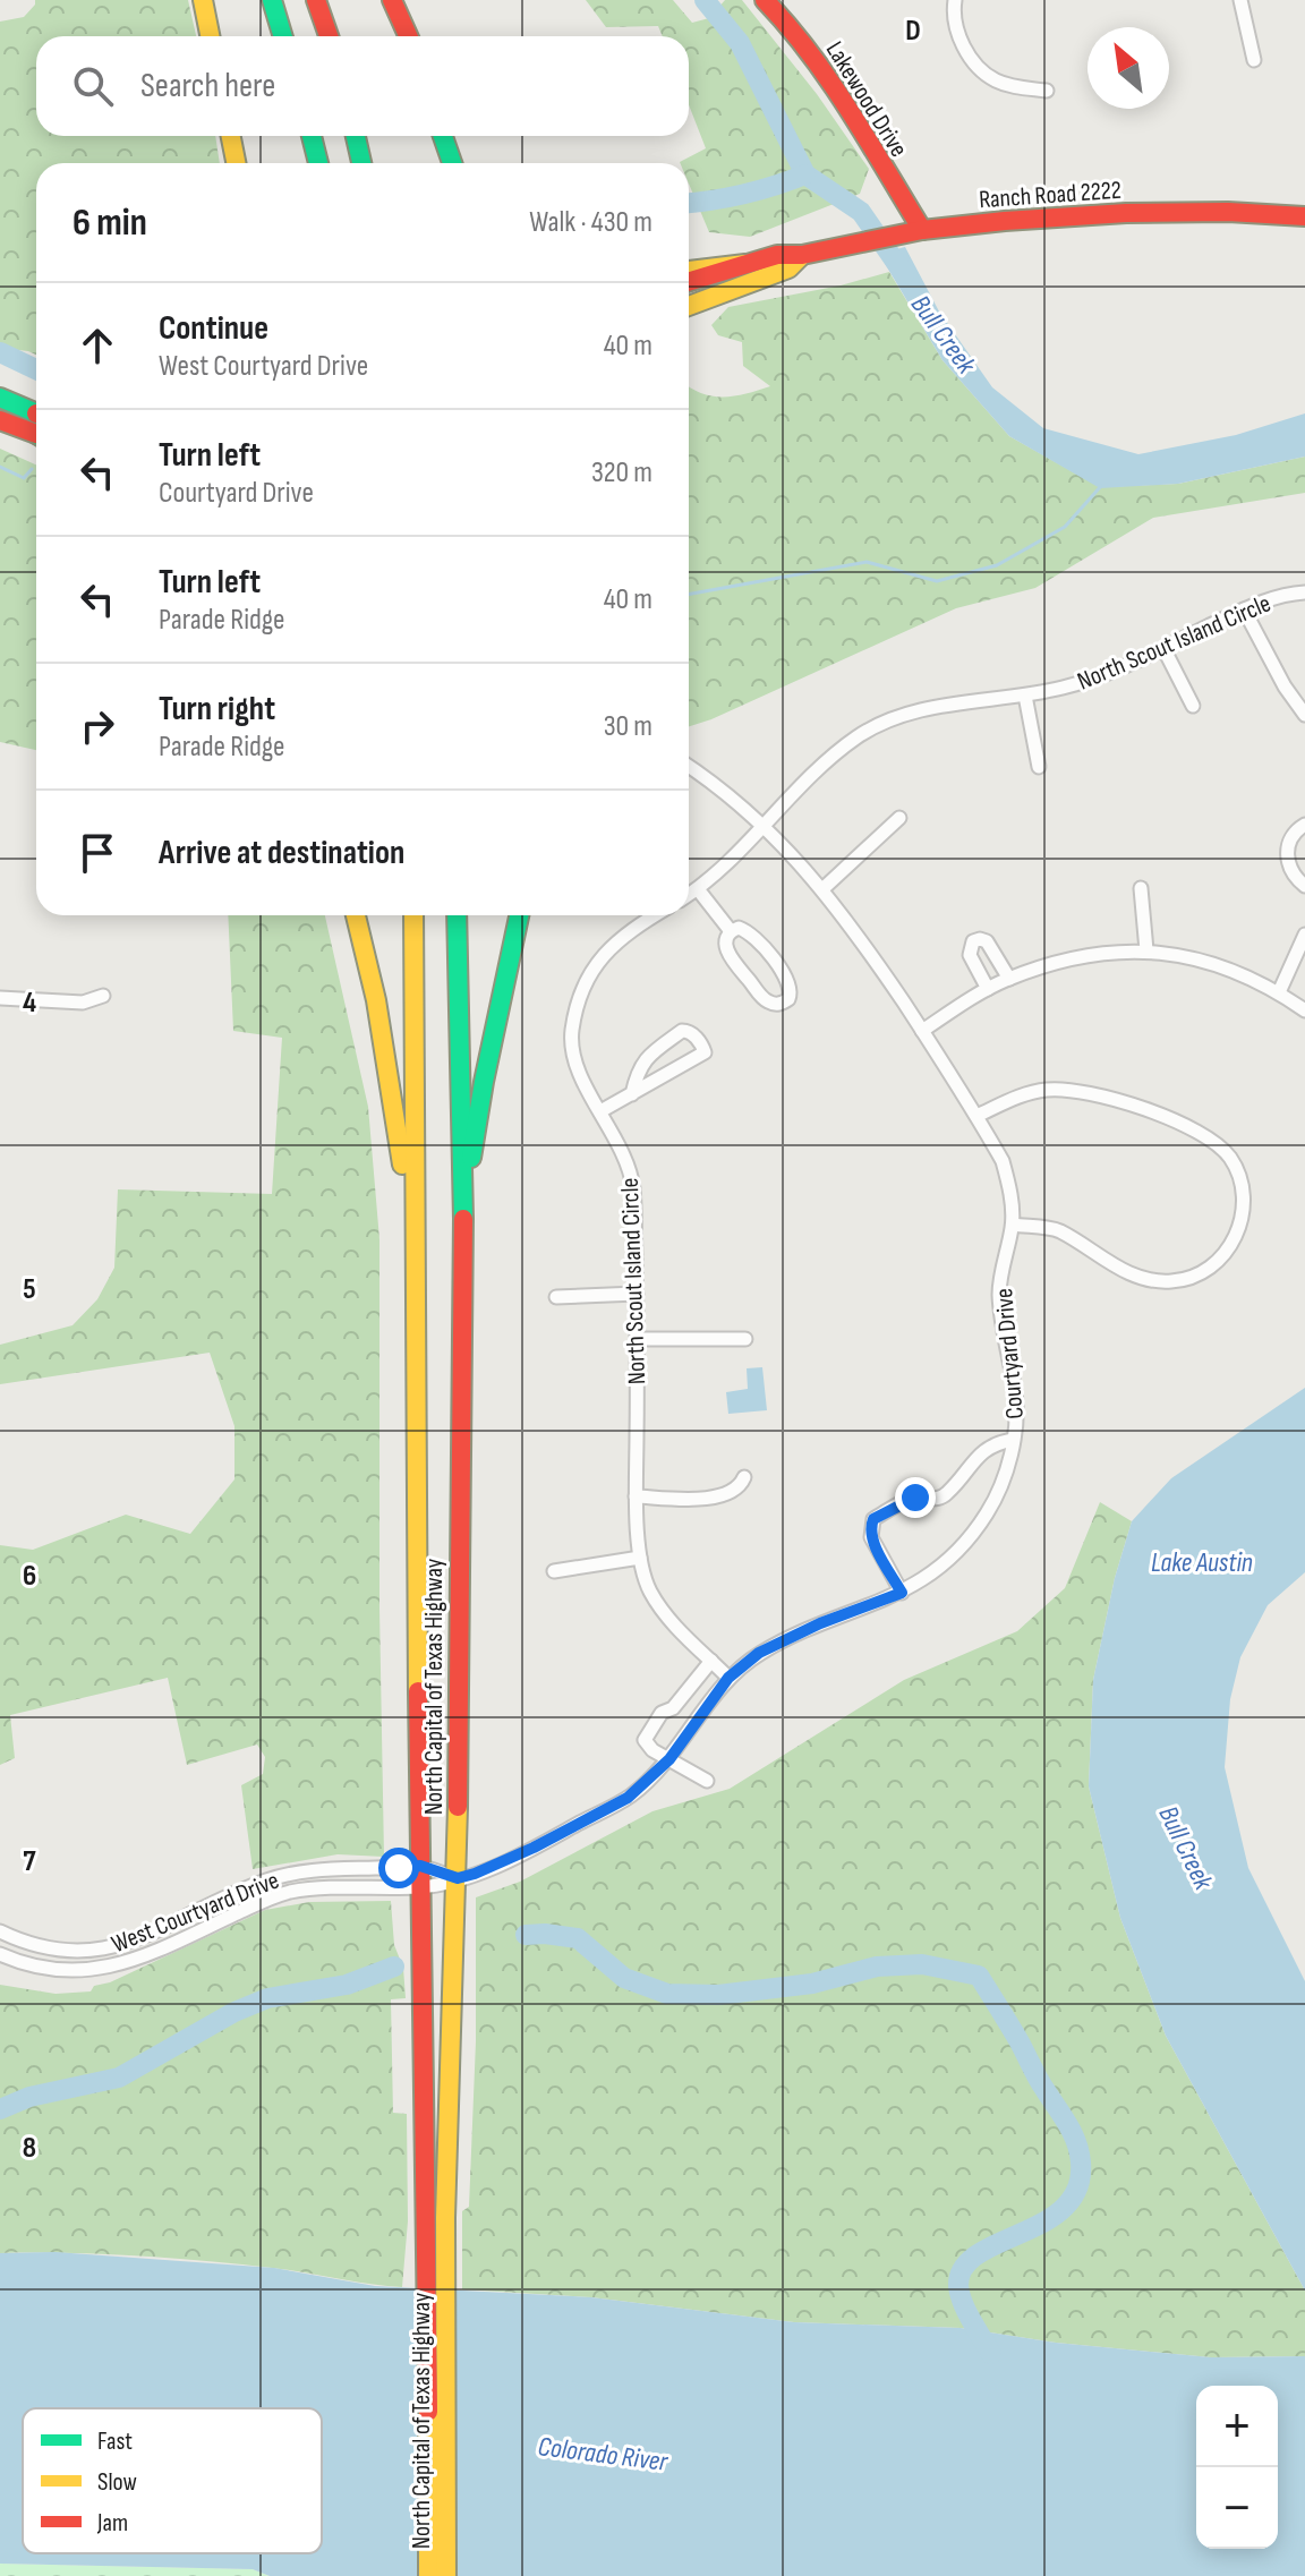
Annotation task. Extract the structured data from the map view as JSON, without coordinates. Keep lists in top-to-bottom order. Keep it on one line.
{"streets":{"main road":["Lakewood Drive","Ranch Road 2222","North Capital of Texas Highway"],"street":["North Scout Island Circle","Courtyard Drive","West Courtyard Drive"]},"crossings":[["Lakewood Drive","Ranch Road 2222"],["North Scout Island Circle","Courtyard Drive"],["Courtyard Drive","North Capital of Texas Highway"],["Courtyard Drive","West Courtyard Drive"],["North Capital of Texas Highway","West Courtyard Drive"]],"water":["Bull Creek","Lake Austin","Colorado River"],"legend":["Fast","Slow","Jam"],"north":"top left","page":{"search":"Search here","heading":["6 min","Walk · 430 m"],"list":[["Continue","West Courtyard Drive","40 m"],["Turn left","Courtyard Drive","320 m"],["Turn left","Parade Ridge","40 m"],["Turn right","Parade Ridge","30 m"],"Arrive at destination"],"map_buttons":["+","−"]},"grid":{"columns":["D"],"rows":["4","5","6","7","8"]}}
